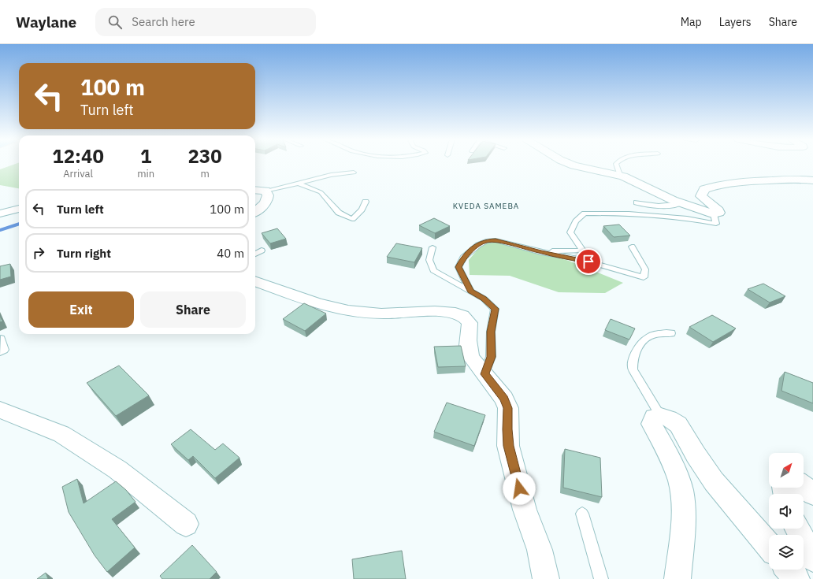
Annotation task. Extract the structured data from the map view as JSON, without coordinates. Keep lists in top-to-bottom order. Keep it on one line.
{"districts":["KVEDA SAMEBA"],"north":"top right","page":{"header":"Waylane","search":"Search here","nav":["Map","Layers","Share"],"turn":["100 m","Turn left"],"eta":["12:40","Arrival","1","min","230","m"],"list":[{"name":"Turn left","value":"100 m"},{"name":"Turn right","value":"40 m"}],"buttons":["Exit","Share"]}}
